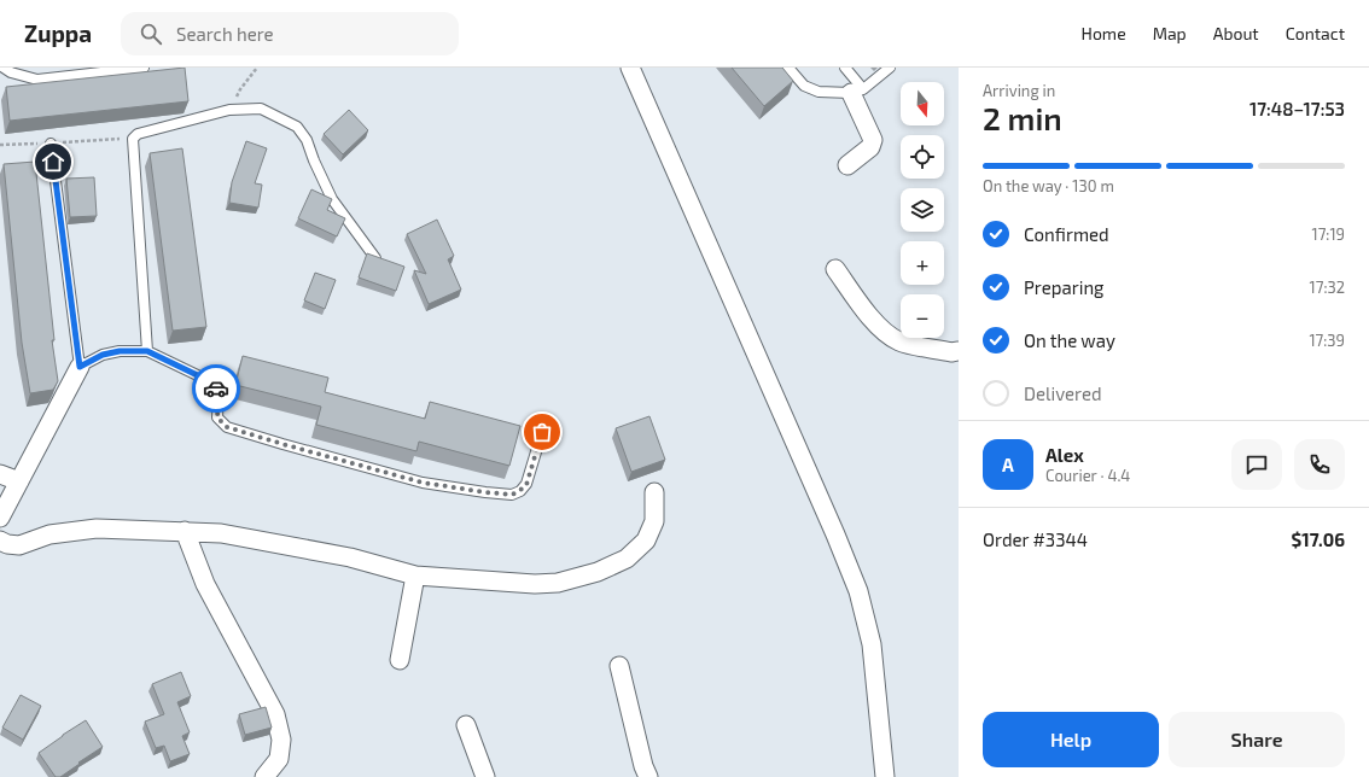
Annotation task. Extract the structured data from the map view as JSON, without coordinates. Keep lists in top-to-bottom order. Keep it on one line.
{"north":"bottom","page":{"header":"Zuppa","search":"Search here","nav":["Home","Map","About","Contact"],"heading":["2 min","Arriving in","17:48–17:53"],"panel":["Alex","Courier · 4.4","Order #3344","$17.06"],"map_buttons":["+","−"],"bar":"On the way · 130 m","list":[["Confirmed","17:19"],["Preparing","17:32"],["On the way","17:39"],"Delivered"],"round":"A","buttons":["Help","Share"]}}
